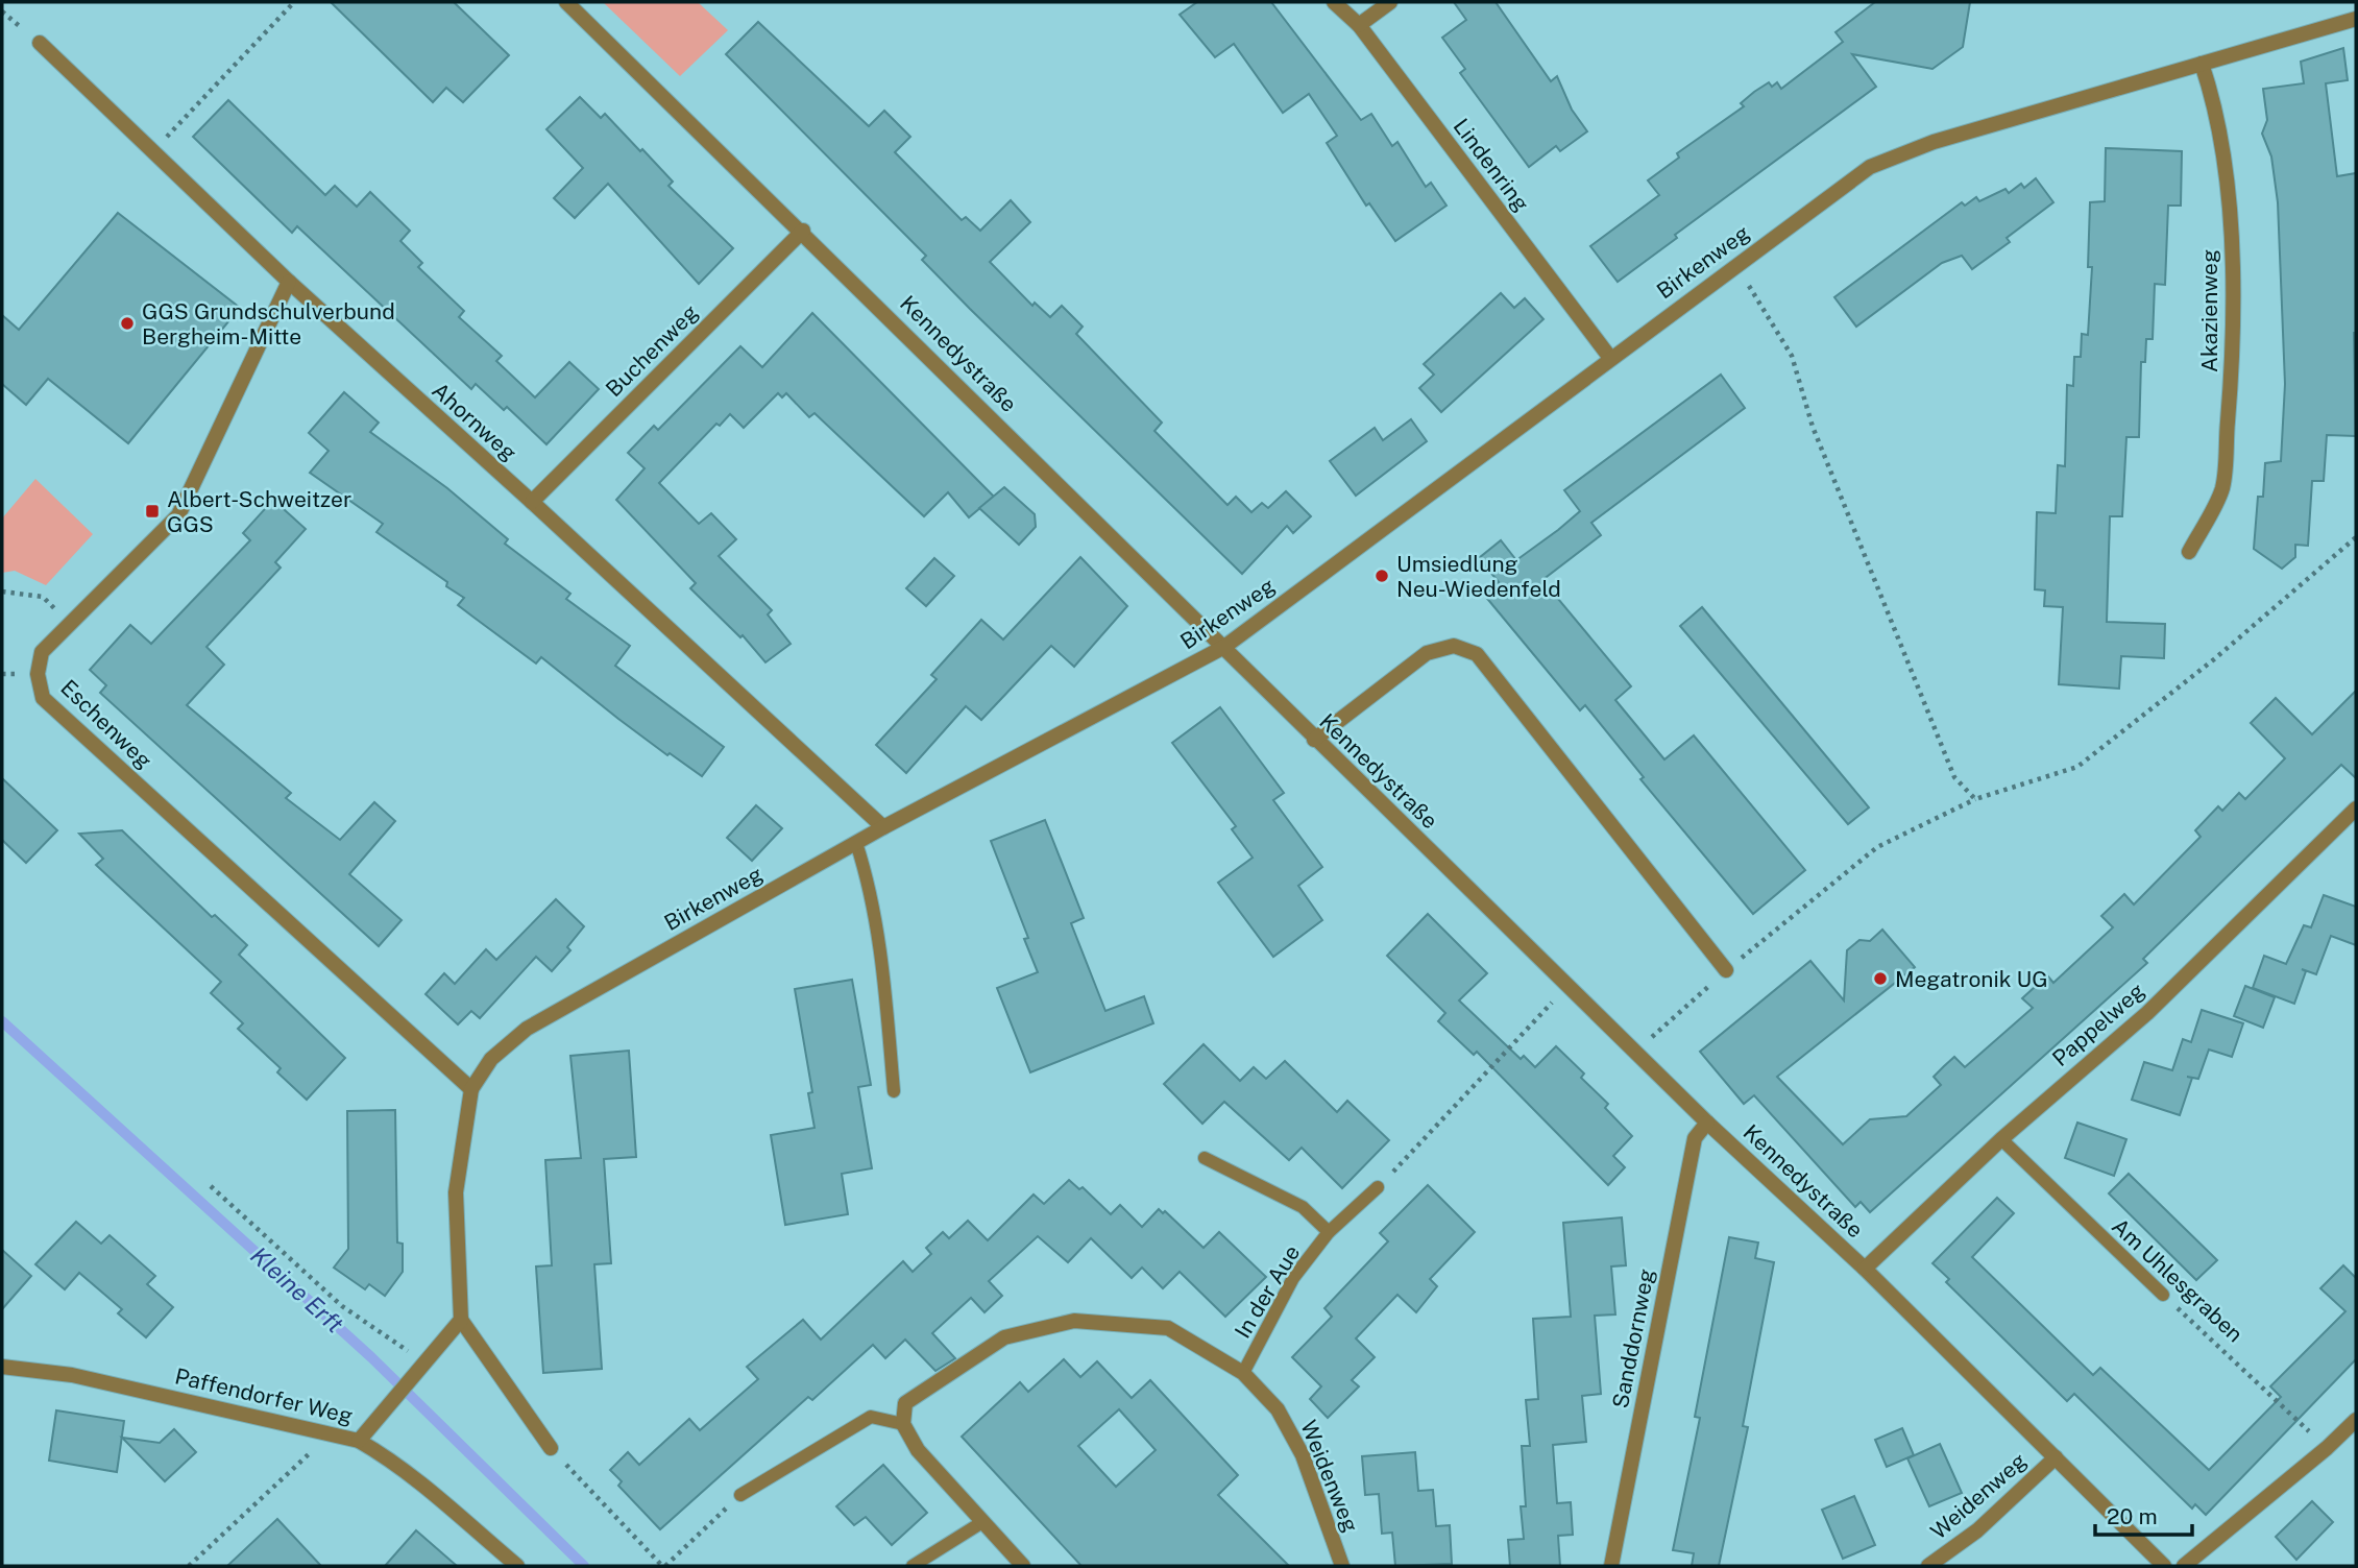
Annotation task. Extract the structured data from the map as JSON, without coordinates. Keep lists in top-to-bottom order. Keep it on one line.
{"streets":{"street":["Lindenring","Birkenweg","Akazienweg","Buchenweg","Kennedystraße","Ahornweg","Eschenweg","Pappelweg","Sanddornweg","Paffendorfer Weg","Weidenweg"],"lane":["Am Uhlesgraben","In der Aue"]},"crossings":[["Lindenring","Birkenweg"],["Birkenweg","Akazienweg"],["Birkenweg","Kennedystraße"],["Birkenweg","Ahornweg"],["Birkenweg","Eschenweg"],["Buchenweg","Kennedystraße"],["Buchenweg","Ahornweg"],["Kennedystraße","Pappelweg"],["Kennedystraße","Sanddornweg"],["Kennedystraße","Weidenweg"],["Ahornweg","Eschenweg"],["Pappelweg","Am Uhlesgraben"],["In der Aue","Weidenweg"]],"water":["Kleine Erft"],"places":{"other":["GGS Grundschulverbund Bergheim-Mitte","Umsiedlung Neu-Wiedenfeld","Megatronik UG"],"transit":["Albert-Schweitzer GGS"]},"scale_bar":"20 m"}
